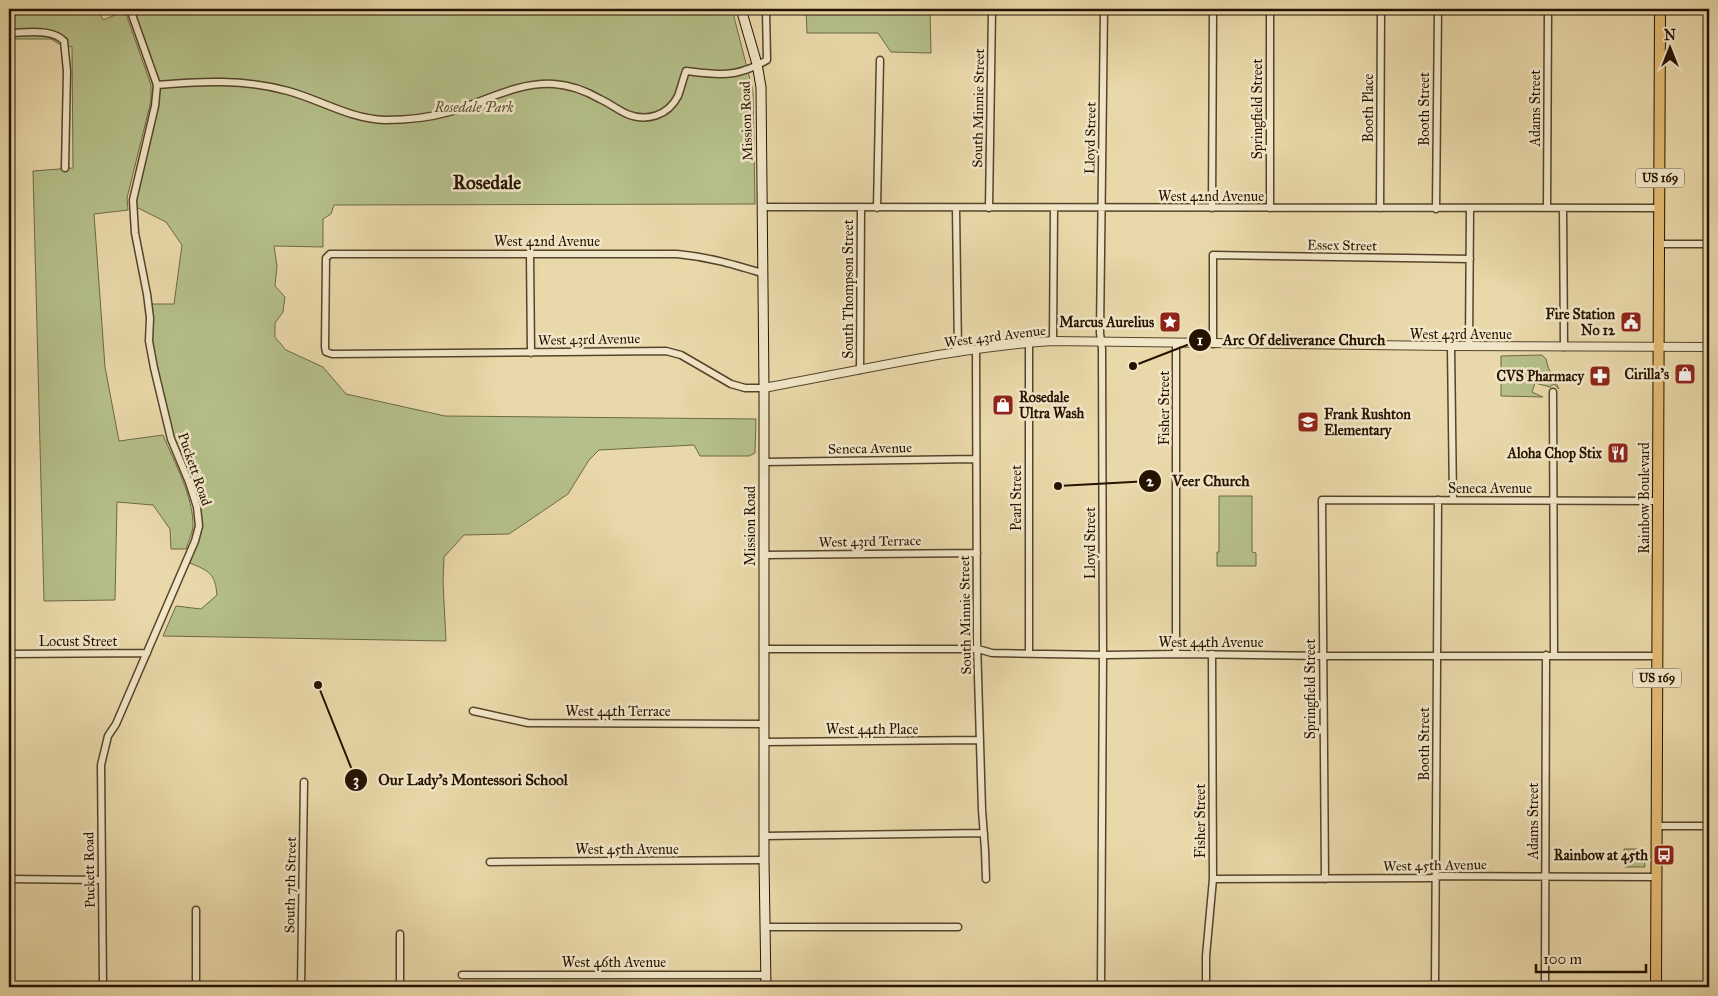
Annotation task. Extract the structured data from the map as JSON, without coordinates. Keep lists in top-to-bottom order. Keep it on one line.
{"streets":{"main road":["Mission Road","US 169","Rainbow Boulevard"],"street":["South Minnie Street","Booth Place","Adams Street","Springfield Street","Booth Street","Lloyd Street","West 42nd Avenue","Essex Street","South Thompson Street","West 43rd Avenue","Fisher Street","Seneca Avenue","Puckett Road","Pearl Street","West 43rd Terrace","Locust Street","West 44th Avenue","West 44th Terrace","West 44th Place","West 45th Avenue","South 7th Street","West 46th Avenue"]},"crossings":[["South Minnie Street","West 42nd Avenue"],["South Minnie Street","West 43rd Avenue"],["South Minnie Street","Seneca Avenue"],["South Minnie Street","West 43rd Terrace"],["South Minnie Street","West 44th Avenue"],["South Minnie Street","West 44th Place"],["Booth Place","West 42nd Avenue"],["Adams Street","West 42nd Avenue"],["Adams Street","West 44th Avenue"],["Adams Street","West 45th Avenue"],["Springfield Street","West 42nd Avenue"],["Springfield Street","Seneca Avenue"],["Springfield Street","West 44th Avenue"],["Springfield Street","West 45th Avenue"],["Booth Street","West 42nd Avenue"],["Booth Street","Seneca Avenue"],["Booth Street","West 44th Avenue"],["Booth Street","West 45th Avenue"],["Mission Road","West 42nd Avenue"],["Mission Road","West 43rd Avenue"],["Mission Road","Seneca Avenue"],["Mission Road","West 43rd Terrace"],["Mission Road","West 44th Avenue"],["Mission Road","West 44th Terrace"],["Mission Road","West 44th Place"],["Mission Road","West 45th Avenue"],["Mission Road","West 46th Avenue"],["Lloyd Street","West 42nd Avenue"],["Lloyd Street","West 43rd Avenue"],["Lloyd Street","West 44th Avenue"],["West 42nd Avenue","South Thompson Street"],["West 42nd Avenue","West 43rd Avenue"],["West 42nd Avenue","Rainbow Boulevard"],["Essex Street","West 43rd Avenue"],["South Thompson Street","West 43rd Avenue"],["West 43rd Avenue","Fisher Street"],["West 43rd Avenue","Pearl Street"],["West 43rd Avenue","Rainbow Boulevard"],["Fisher Street","West 44th Avenue"],["Fisher Street","West 45th Avenue"],["Seneca Avenue","Rainbow Boulevard"],["Puckett Road","Locust Street"],["Pearl Street","West 44th Avenue"],["Rainbow Boulevard","West 44th Avenue"],["Rainbow Boulevard","West 45th Avenue"]],"districts":["Rosedale"],"parks":["Rosedale Park"],"places":{"place":["Marcus Aurelius"],"public building":["Fire Station No 12"],"other":["Arc Of deliverance Church","Veer Church","Our Lady's Montessori School"],"shop":["Cirilla's","Rosedale Ultra Wash"],"pharmacy":["CVS Pharmacy"],"school or university":["Frank Rushton Elementary"],"restaurant":["Aloha Chop Stix"],"bus stop":["Rainbow at 45th"]},"scale_bar":"100 m","north":"top"}
